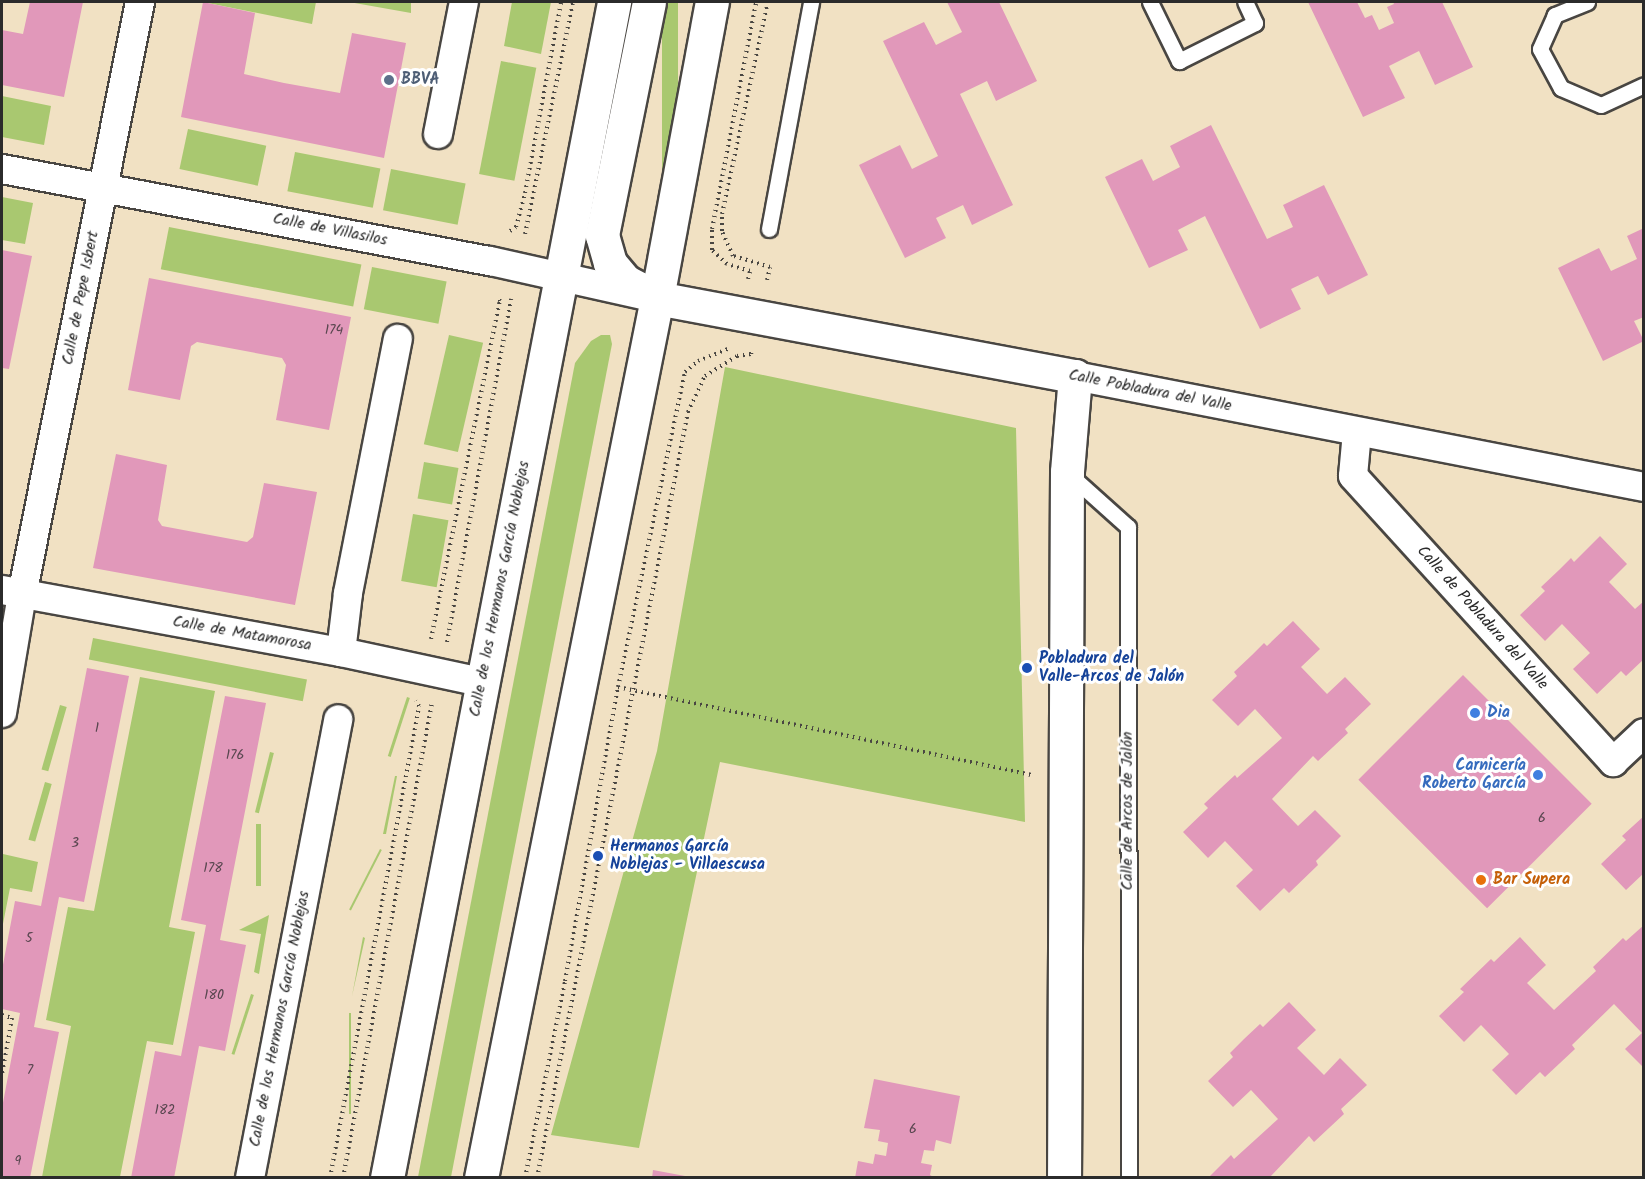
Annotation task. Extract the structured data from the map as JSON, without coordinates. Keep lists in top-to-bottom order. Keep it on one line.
{"streets":{"main road":["Calle Pobladura del Valle","Calle de los Hermanos García Noblejas"],"street":["Calle de Villasilos","Calle de Pepe Isbert","Calle de Pobladura del Valle","Calle de Matamorosa"],"lane":["Calle de Arcos de Jalón"]},"crossings":[["Calle de Villasilos","Calle de Pepe Isbert"],["Calle de Villasilos","Calle Pobladura del Valle"],["Calle de Villasilos","Calle de los Hermanos García Noblejas"],["Calle de Pepe Isbert","Calle de Matamorosa"],["Calle Pobladura del Valle","Calle de Pobladura del Valle"],["Calle de los Hermanos García Noblejas","Calle de Matamorosa"]],"places":["BBVA","Pobladura del Valle-Arcos de Jalón","Dia","Carnicería Roberto García","Hermanos García Noblejas - Villaescusa","Bar Supera"],"house_numbers":["174","1","176","6","3","178","5","180","7","182","6","9"]}
